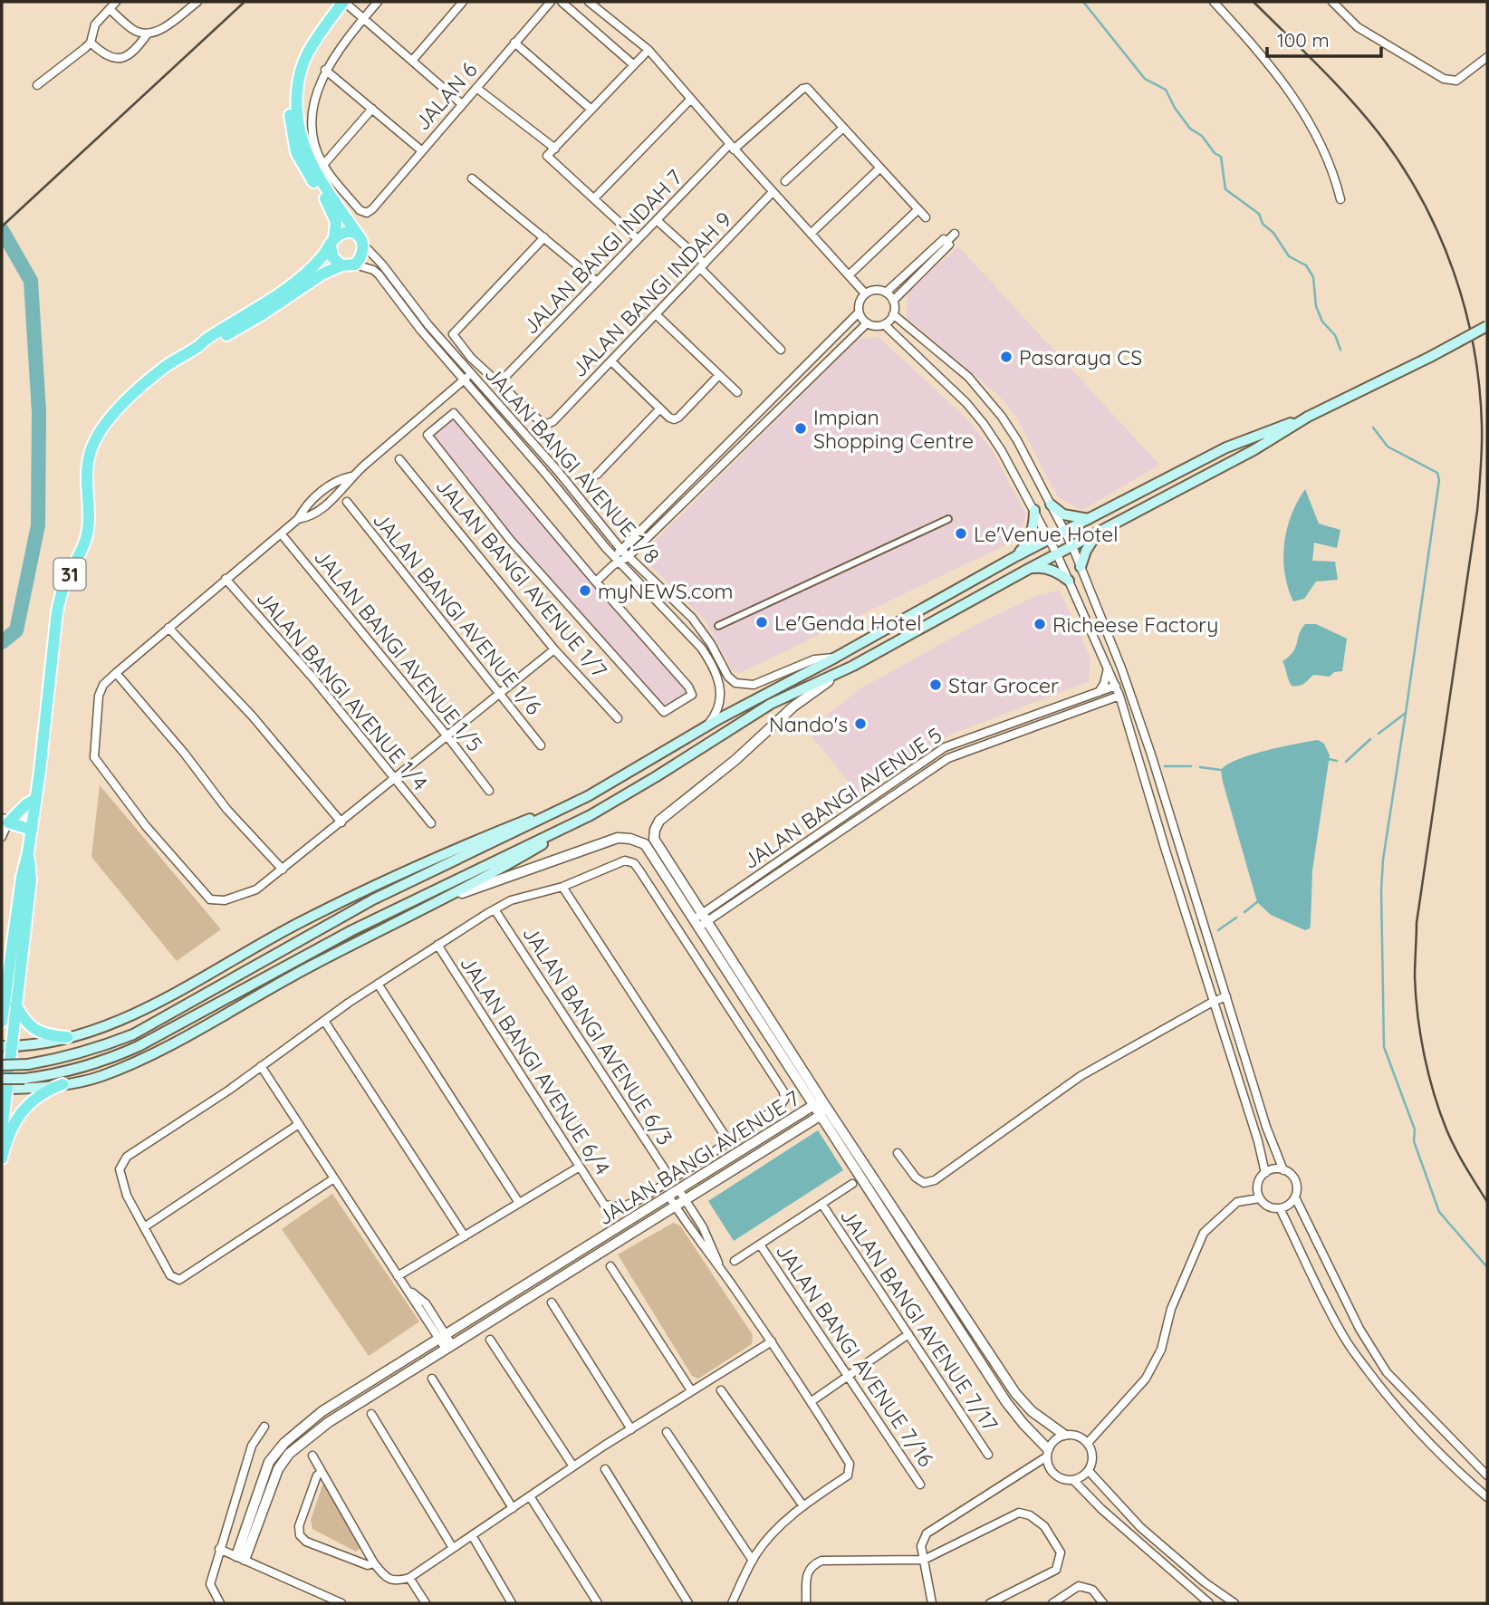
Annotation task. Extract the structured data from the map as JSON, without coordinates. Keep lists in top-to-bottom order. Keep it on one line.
{"streets":{"main road":["31"],"street":["JALAN 6","JALAN BANGI INDAH 7","JALAN BANGI INDAH 9","JALAN BANGI AVENUE 1/8","JALAN BANGI AVENUE 1/7","JALAN BANGI AVENUE 1/6","JALAN BANGI AVENUE 1/5","JALAN BANGI AVENUE 1/4","JALAN BANGI AVENUE 5","JALAN BANGI AVENUE 6/3","JALAN BANGI AVENUE 6/4","JALAN BANGI AVENUE 7","JALAN BANGI AVENUE 7/17","JALAN BANGI AVENUE 7/16"]},"crossings":[["JALAN BANGI INDAH 7","JALAN BANGI INDAH 9"],["JALAN BANGI AVENUE 1/8","31"],["JALAN BANGI AVENUE 6/3","JALAN BANGI AVENUE 6/4"]],"places":["Pasaraya CS","Impian Shopping Centre","Le'Venue Hotel","myNEWS.com","Le'Genda Hotel","Richeese Factory","Star Grocer","Nando's"],"scale_bar":"100 m"}
